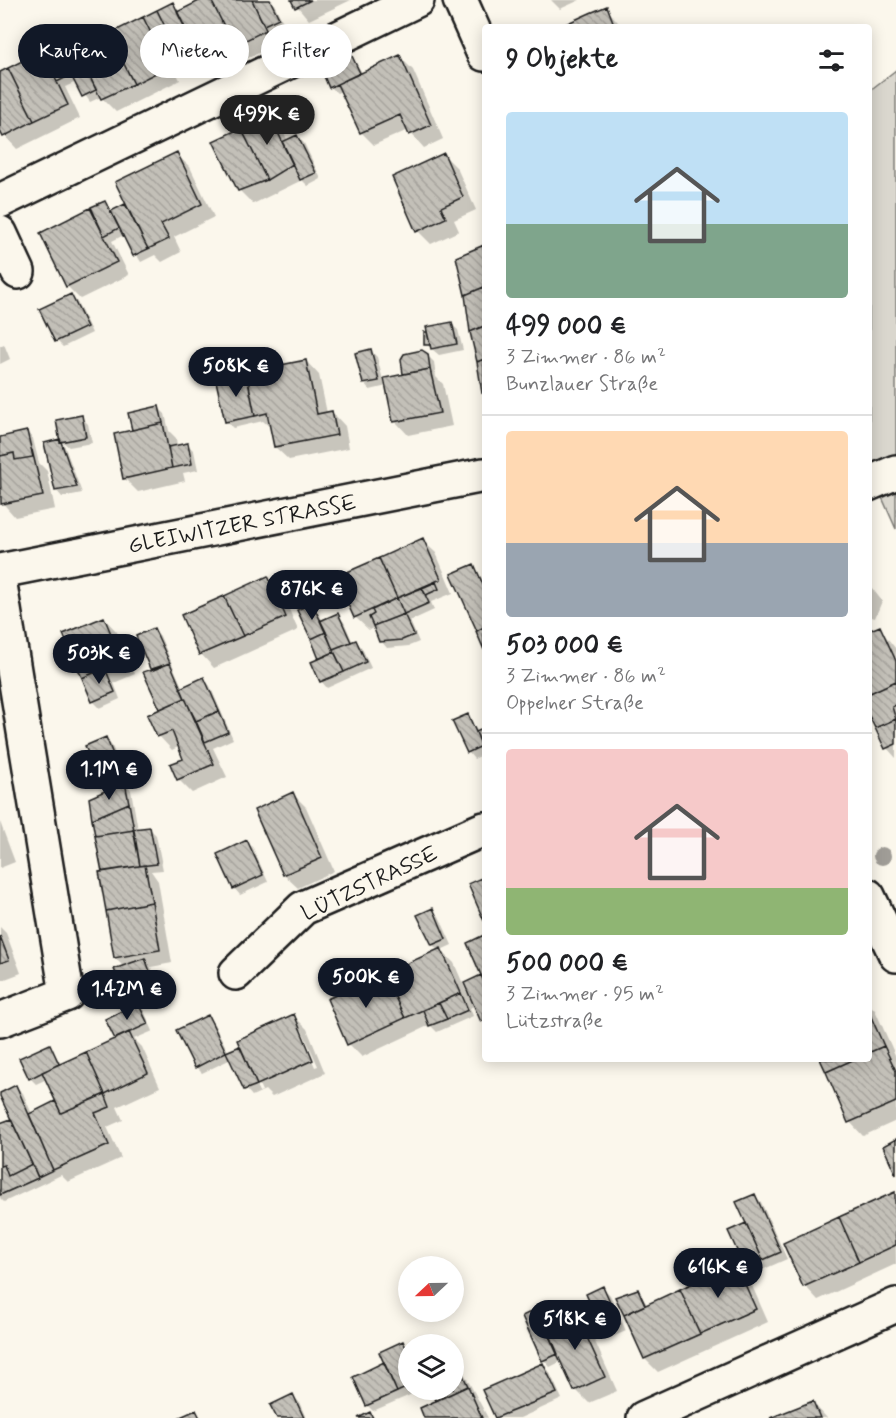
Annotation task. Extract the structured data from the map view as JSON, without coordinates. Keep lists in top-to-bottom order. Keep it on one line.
{"streets":{"street":["GLEIWITZER STRASSE","LÜTZSTRASSE"]},"north":"left","page":{"chip":["Kaufen","Mieten","Filter"],"heading":"9 Objekte","price":["499K €","508K €","876K €","503K €","1.1M €","500K €","1.42M €","616K €","518K €"],"list":[{"name":"499 000 €","note":"3 Zimmer · 86 m² · Bunzlauer Straße"},{"name":"503 000 €","note":"3 Zimmer · 86 m² · Oppelner Straße"},{"name":"500 000 €","note":"3 Zimmer · 95 m² · Lützstraße"}]}}
